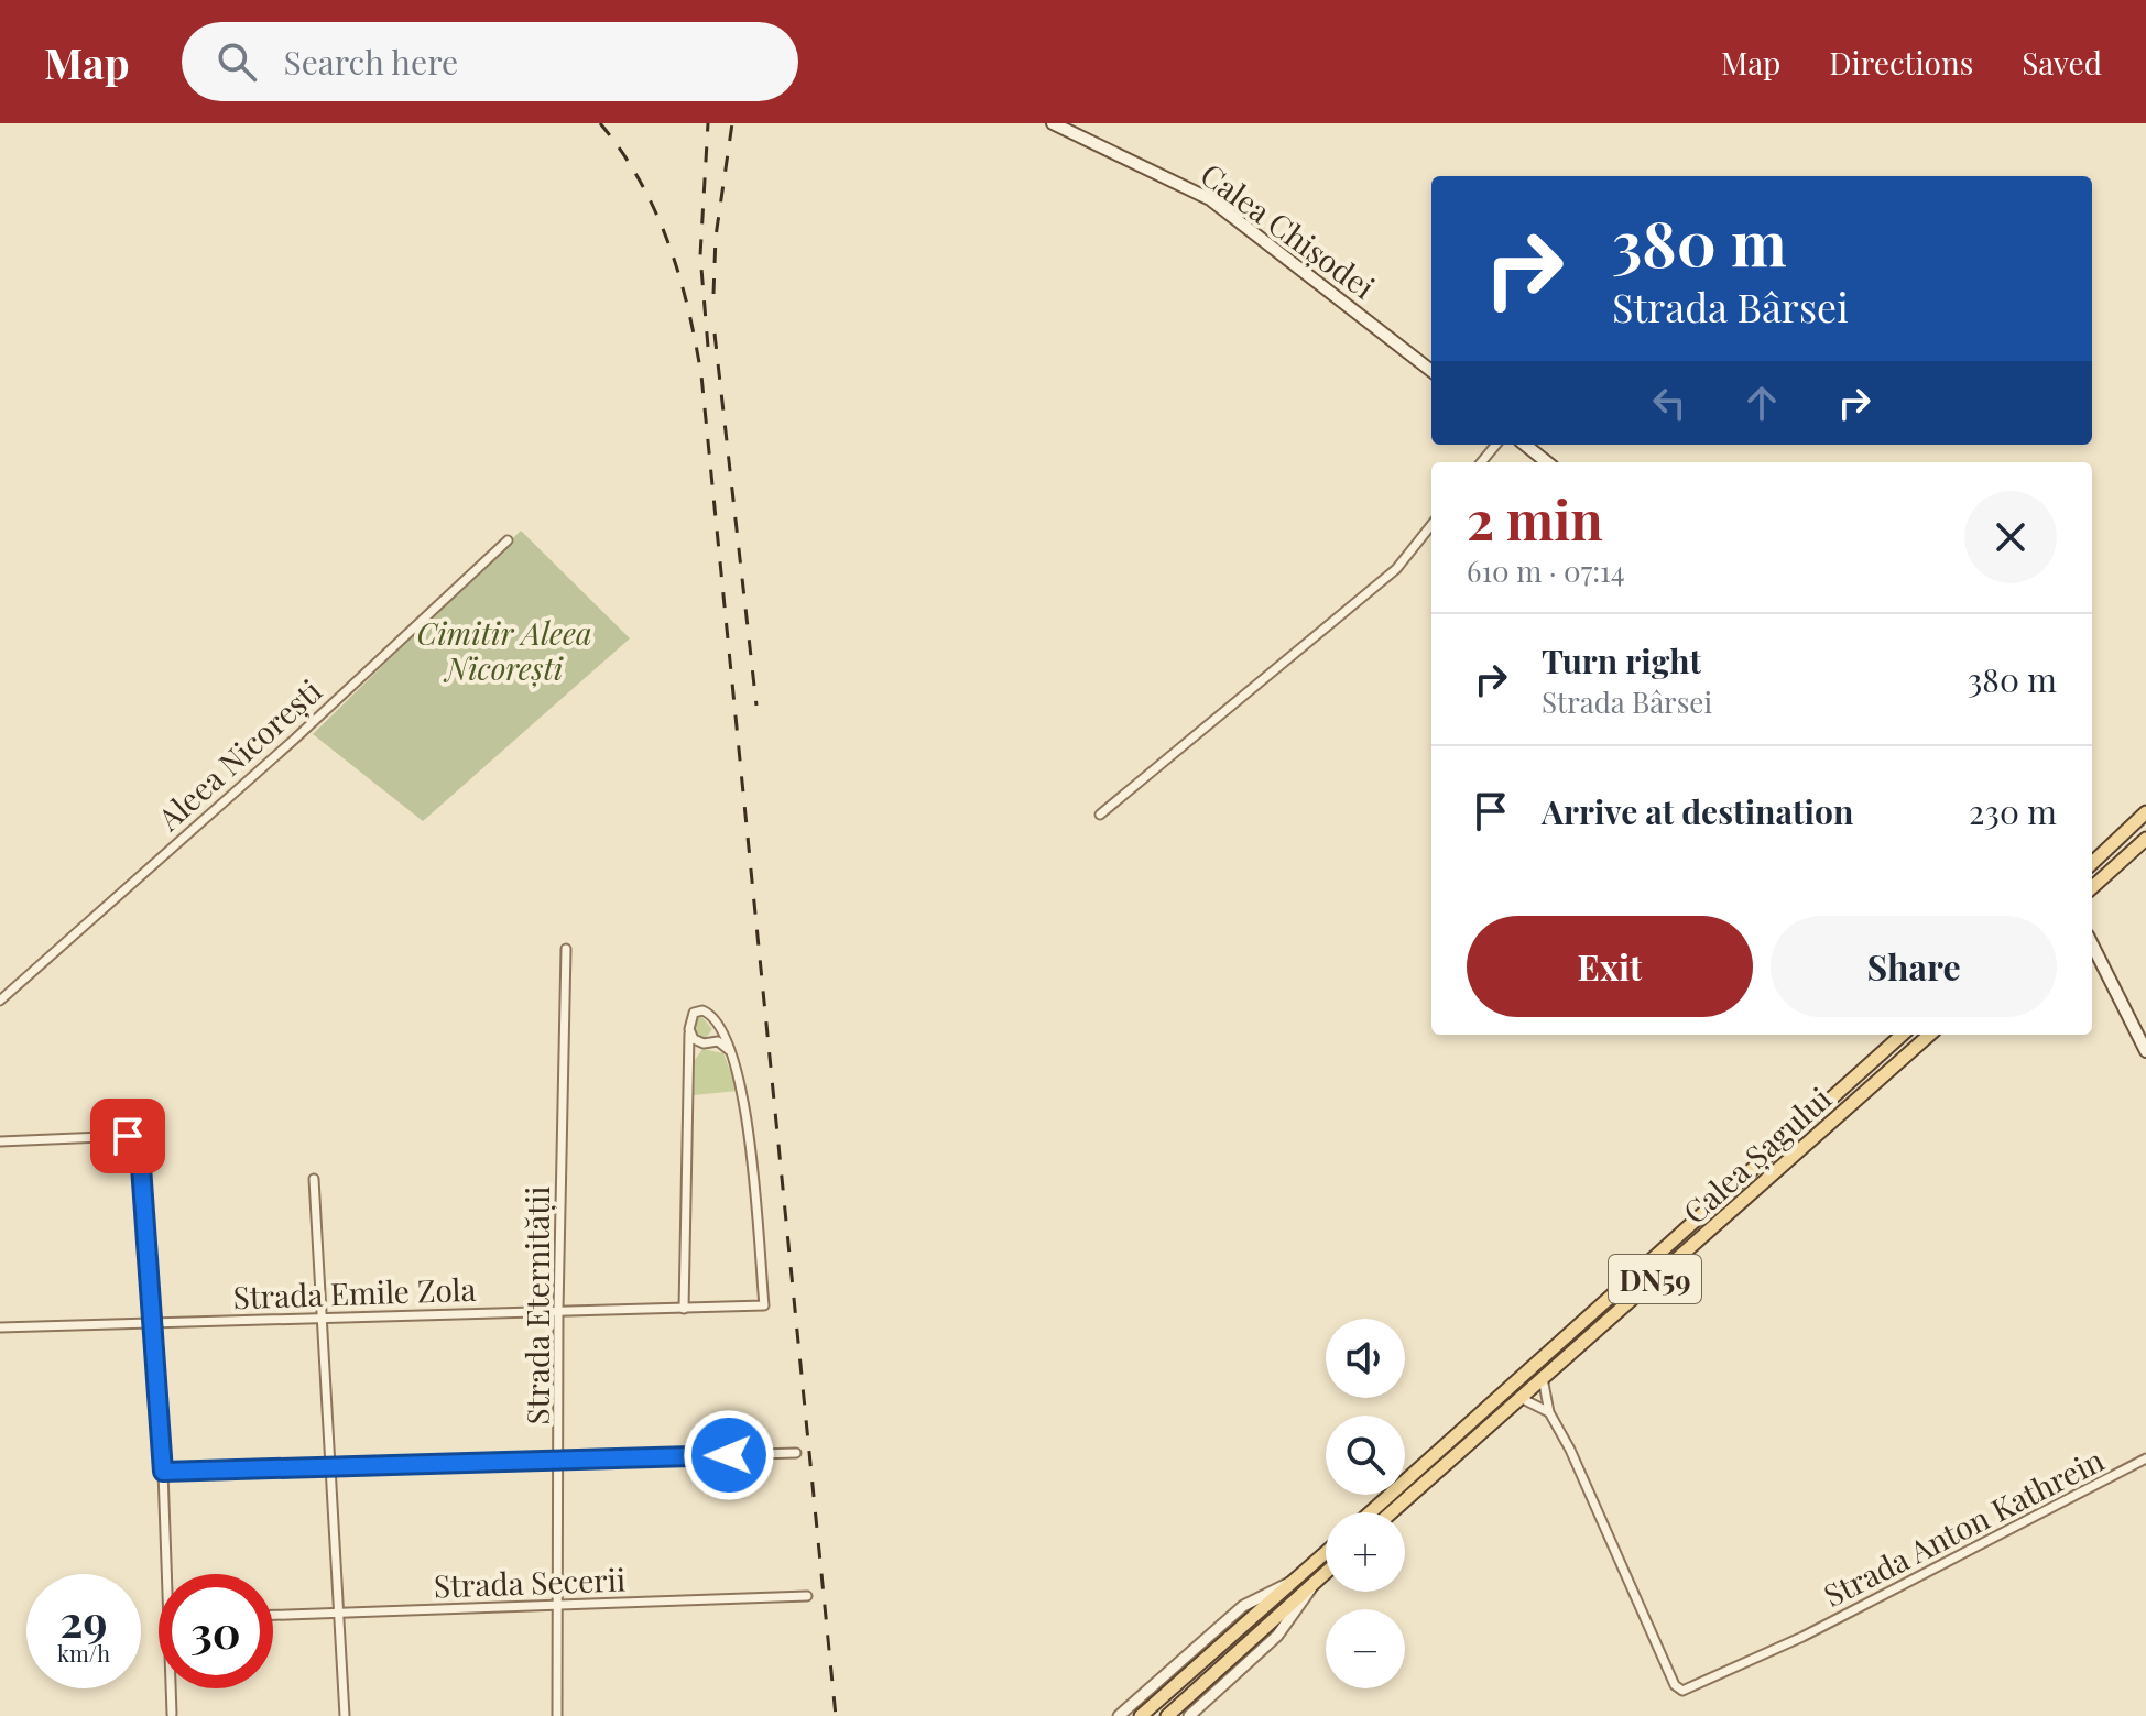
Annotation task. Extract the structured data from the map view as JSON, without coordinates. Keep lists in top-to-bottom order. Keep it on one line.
{"streets":{"main road":["Calea Chișodei","Calea Șagului","DN59"],"street":["Aleea Nicorești","Strada Emile Zola","Strada Eternității","Strada Anton Kathrein","Strada Secerii"]},"crossings":[["Strada Emile Zola","Strada Eternității"],["Strada Eternității","Strada Secerii"]],"parks":["Cimitir Aleea Nicorești"],"page":{"header":"Map","search":"Search here","nav":["Map","Directions","Saved"],"turn":["380 m","Strada Bârsei"],"heading":["2 min","610 m · 07:14"],"list":[{"name":"Turn right","note":"Strada Bârsei","value":"380 m"},{"name":"Arrive at destination","value":"230 m"}],"buttons":["Exit","Share"],"map_buttons":["+","−"],"speed":"29 km/h","limit":"30"}}
